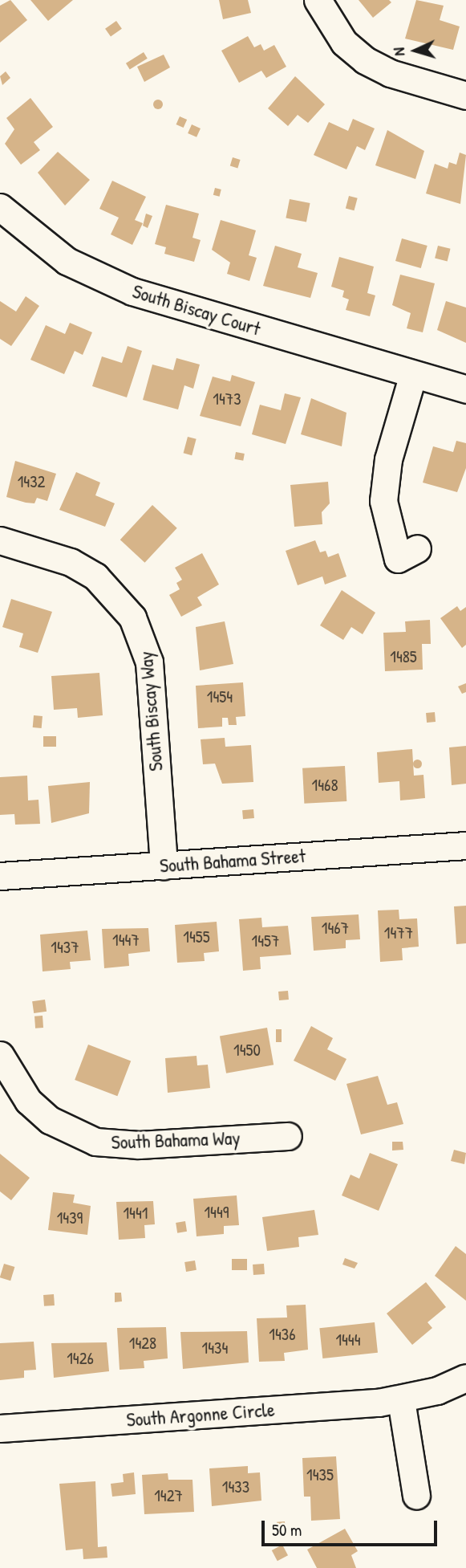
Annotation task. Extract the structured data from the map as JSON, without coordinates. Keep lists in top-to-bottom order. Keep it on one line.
{"streets":{"street":["South Biscay Court","South Biscay Way","South Bahama Street","South Bahama Way","South Argonne Circle"]},"crossings":[["South Biscay Way","South Bahama Street"]],"house_numbers":["1473","1432","1485","1454","1468","1467","1477","1455","1447","1457","1437","1450","1449","1441","1439","1436","1444","1428","1434","1426","1435","1433","1427"],"scale_bar":"50 m","north":"left"}
